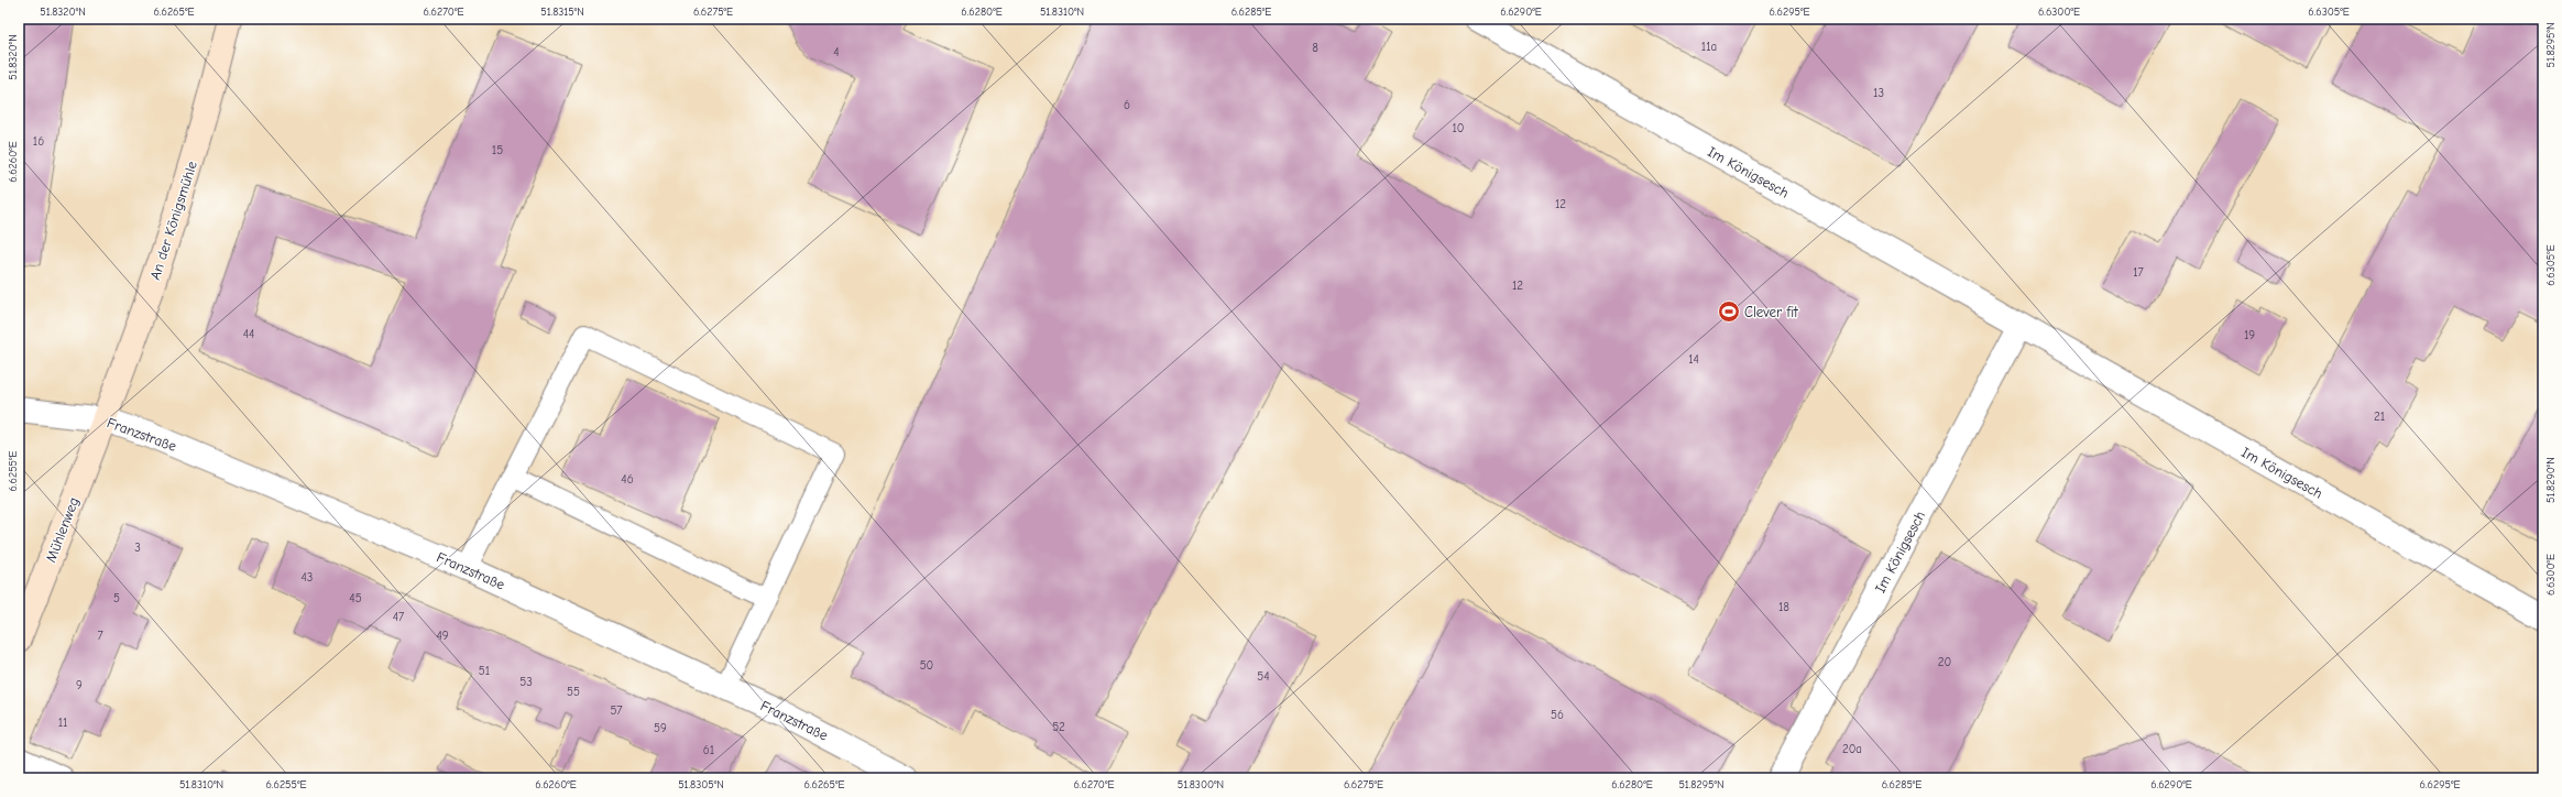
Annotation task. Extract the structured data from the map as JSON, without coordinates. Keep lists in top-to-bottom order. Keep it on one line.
{"streets":{"main road":["An der Königsmühle","Mühlenweg"],"street":["Im Königsesch","Franzstraße"]},"crossings":[["An der Königsmühle","Franzstraße"],["An der Königsmühle","Mühlenweg"],["Franzstraße","Mühlenweg"]],"places":{"sports":["Clever fit"]},"house_numbers":["11a","8","4","13","6","10","16","15","12","17","12","44","19","14","21","46","3","43","5","45","18","47","7","49","20","50","51","54","53","9","55","57","56","11","52","59","20a","61"],"coordinates":["51.8320°N","6.6265°E","6.6270°E","51.8315°N","6.6275°E","6.6280°E","51.8310°N","6.6285°E","6.6290°E","6.6295°E","6.6300°E","6.6305°E","51.8295°N","6.6260°E","6.6255°E","51.8290°N","51.8305°N","51.8300°N"]}
